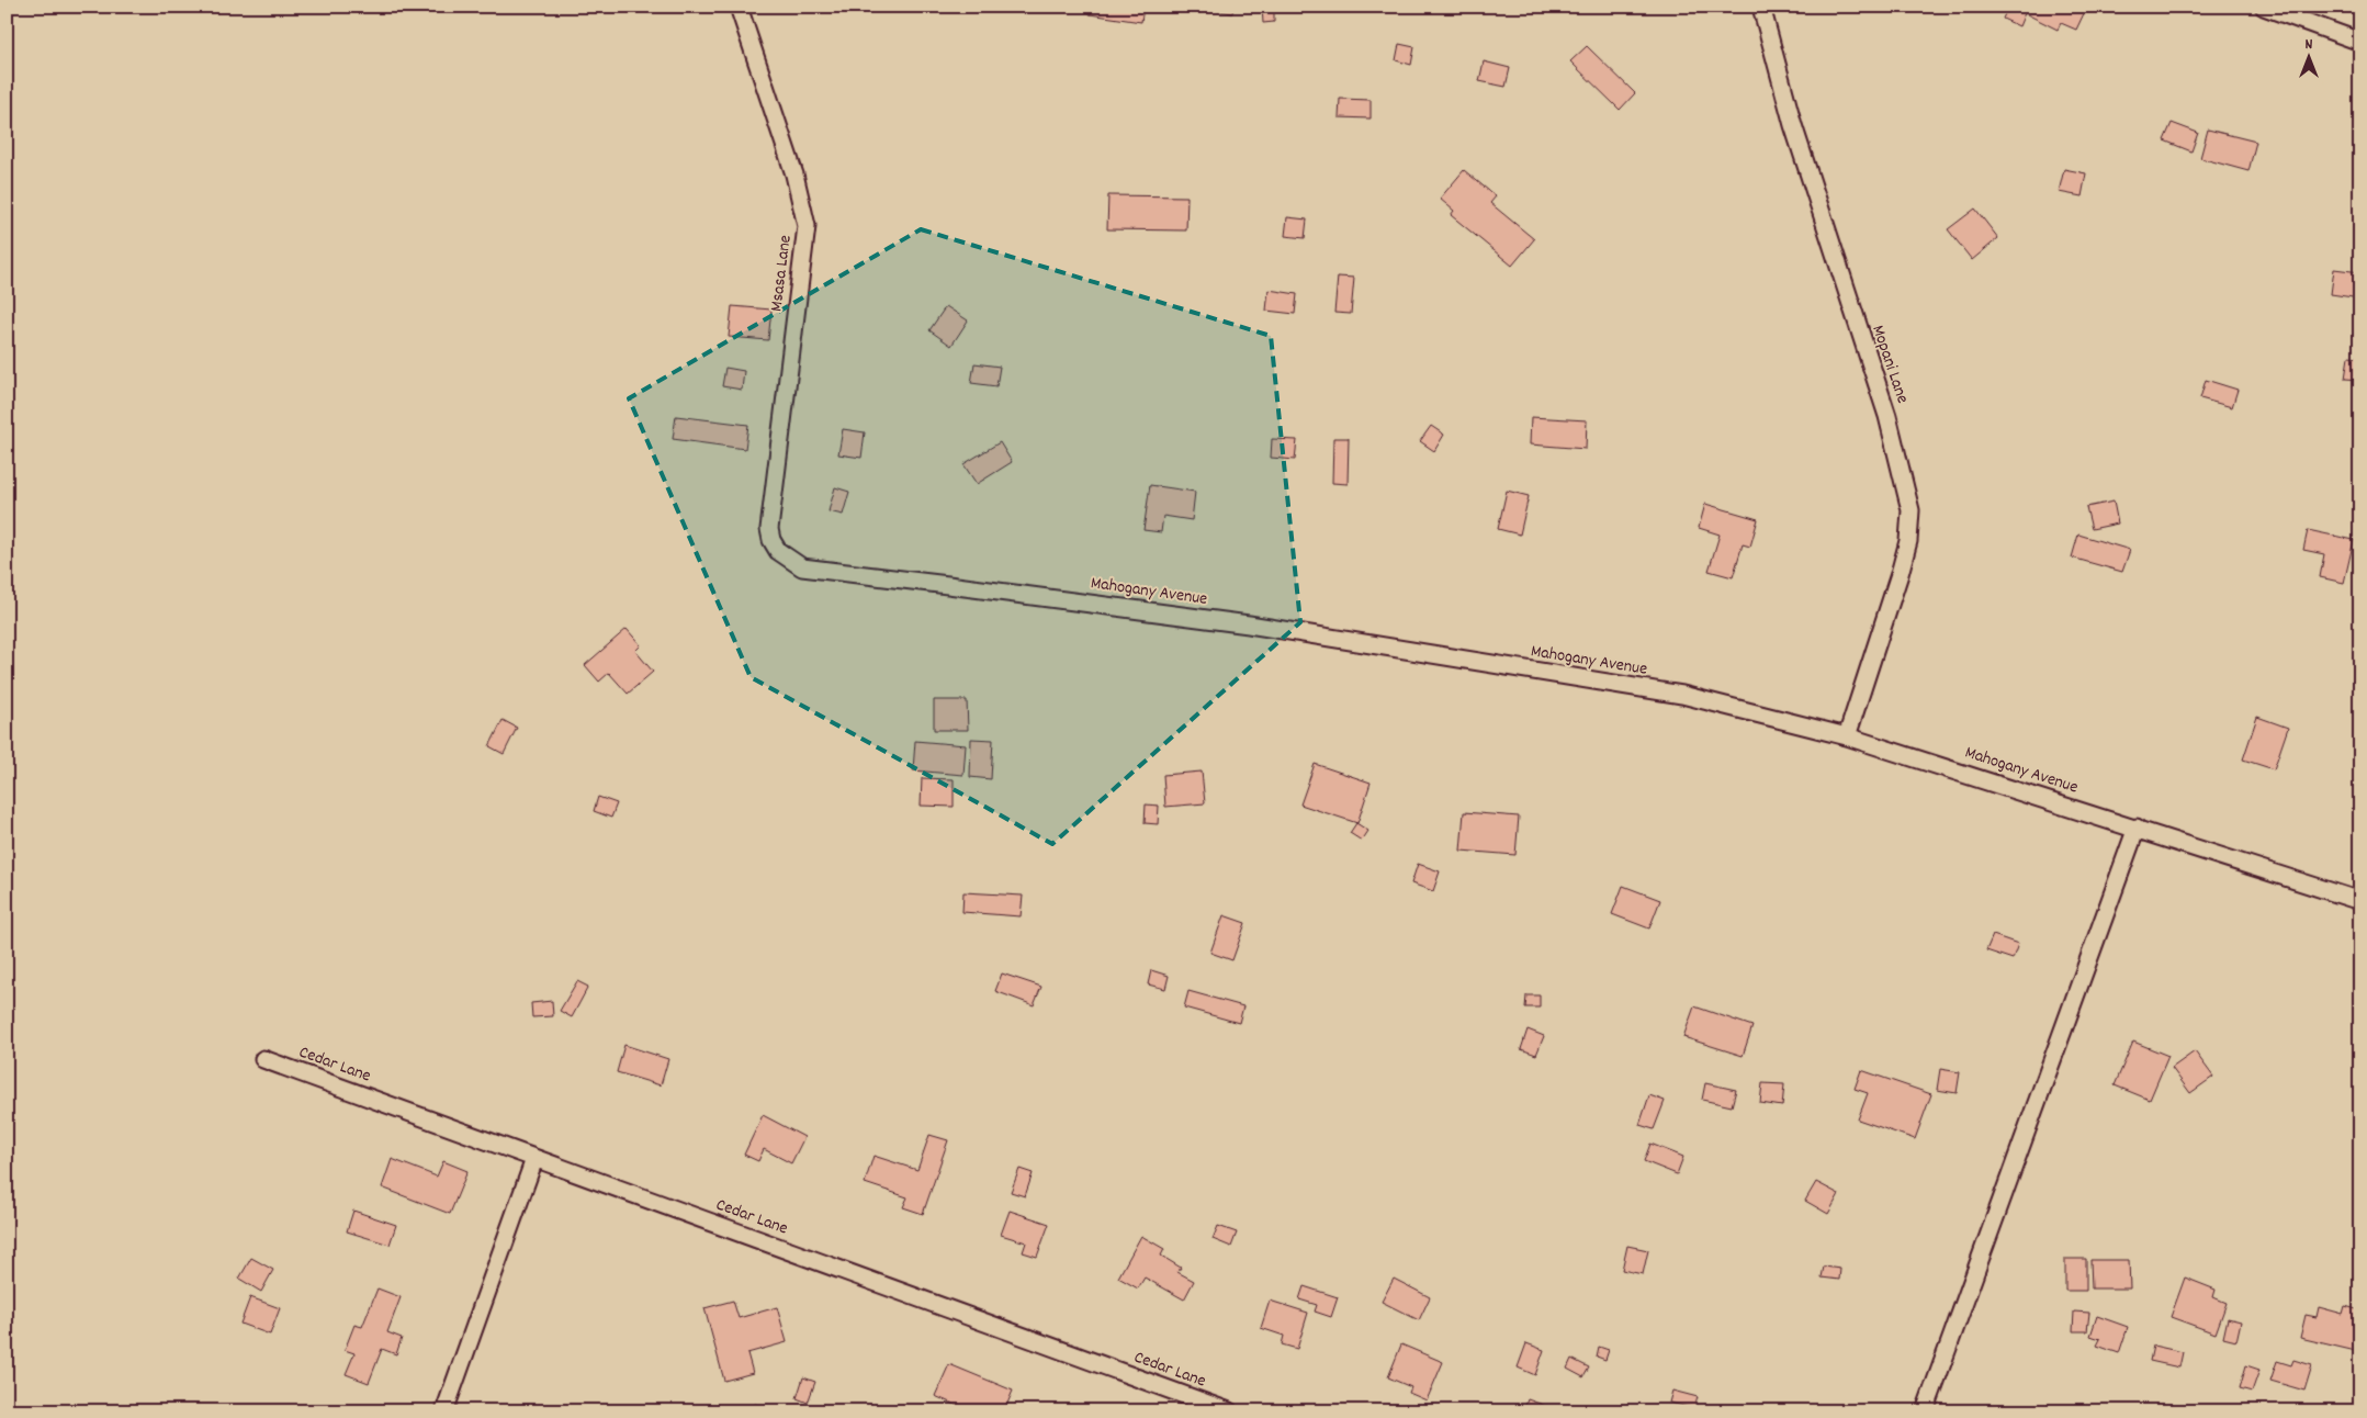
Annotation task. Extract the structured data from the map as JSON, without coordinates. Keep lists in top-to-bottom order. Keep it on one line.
{"streets":{"street":["Msasa Lane","Mopani Lane","Mahogany Avenue","Cedar Lane"]},"crossings":[["Msasa Lane","Mahogany Avenue"],["Mopani Lane","Mahogany Avenue"]],"north":"top"}
